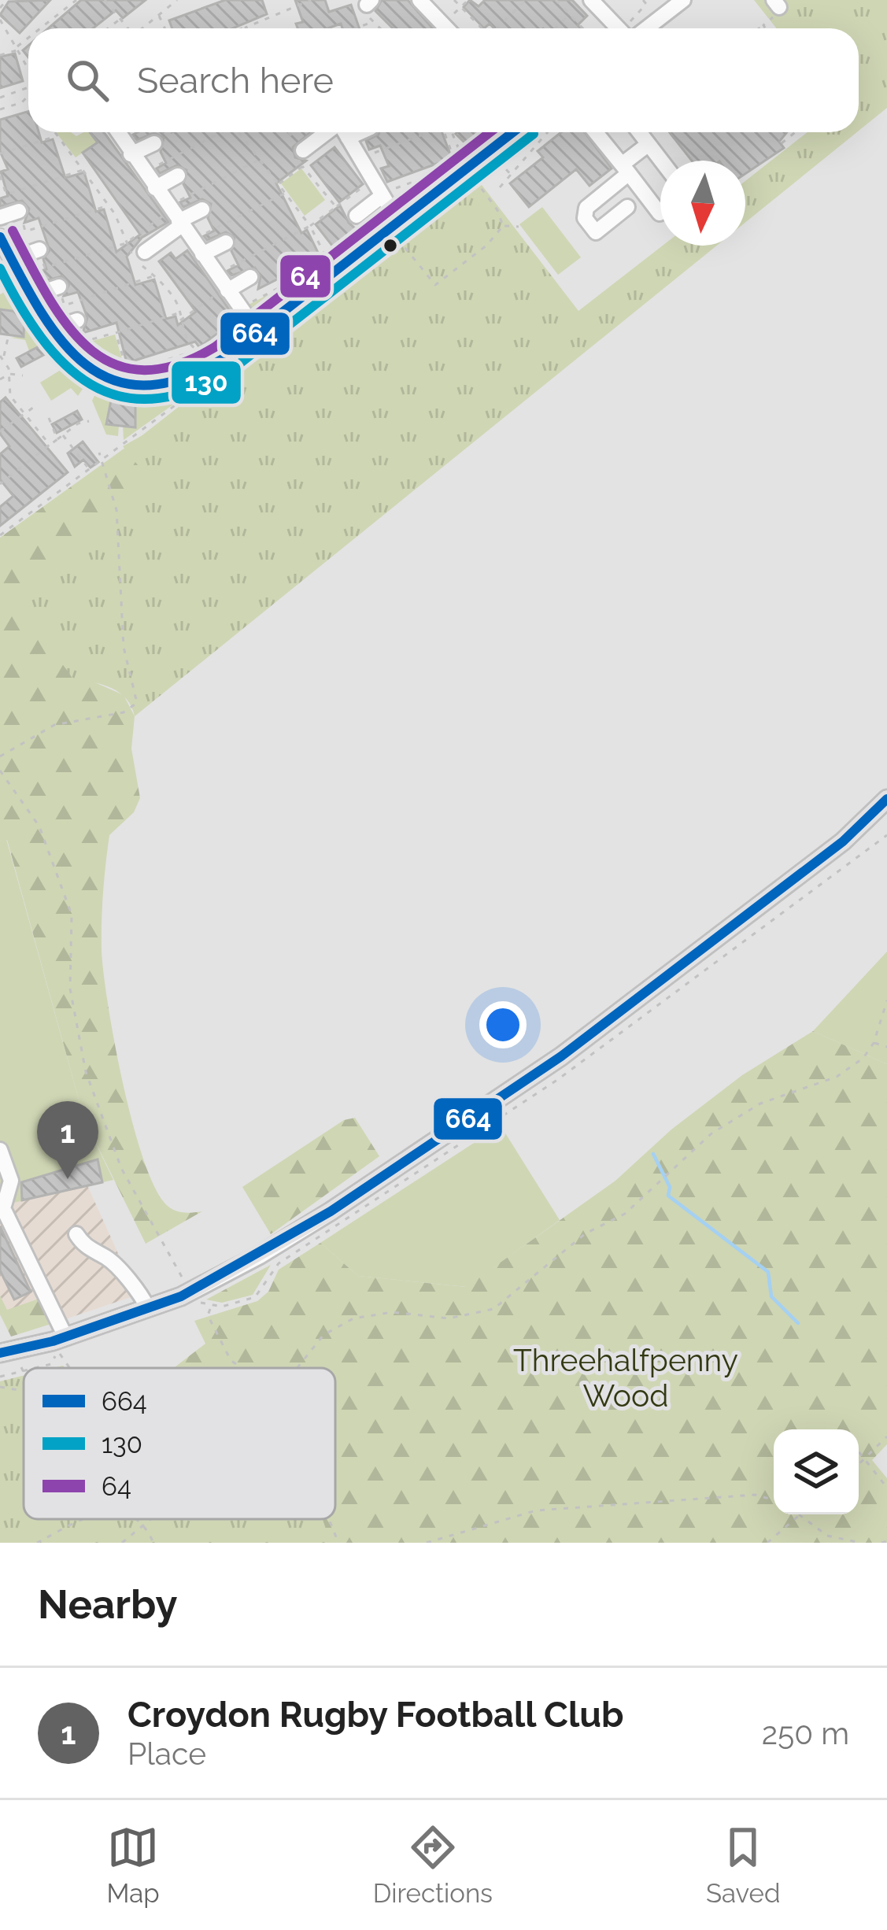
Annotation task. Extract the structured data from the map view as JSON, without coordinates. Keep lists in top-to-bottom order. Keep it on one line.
{"parks":["Threehalfpenny Wood"],"lines":["transit line 664","transit line 64","transit line 130"],"legend":["664","130","64"],"north":"bottom","page":{"search":"Search here","pins":"1","heading":"Nearby","list":[{"mark":"1","name":"Croydon Rugby Football Club","note":"Place","value":"250 m"}],"nav":["Map","Directions","Saved"]}}
